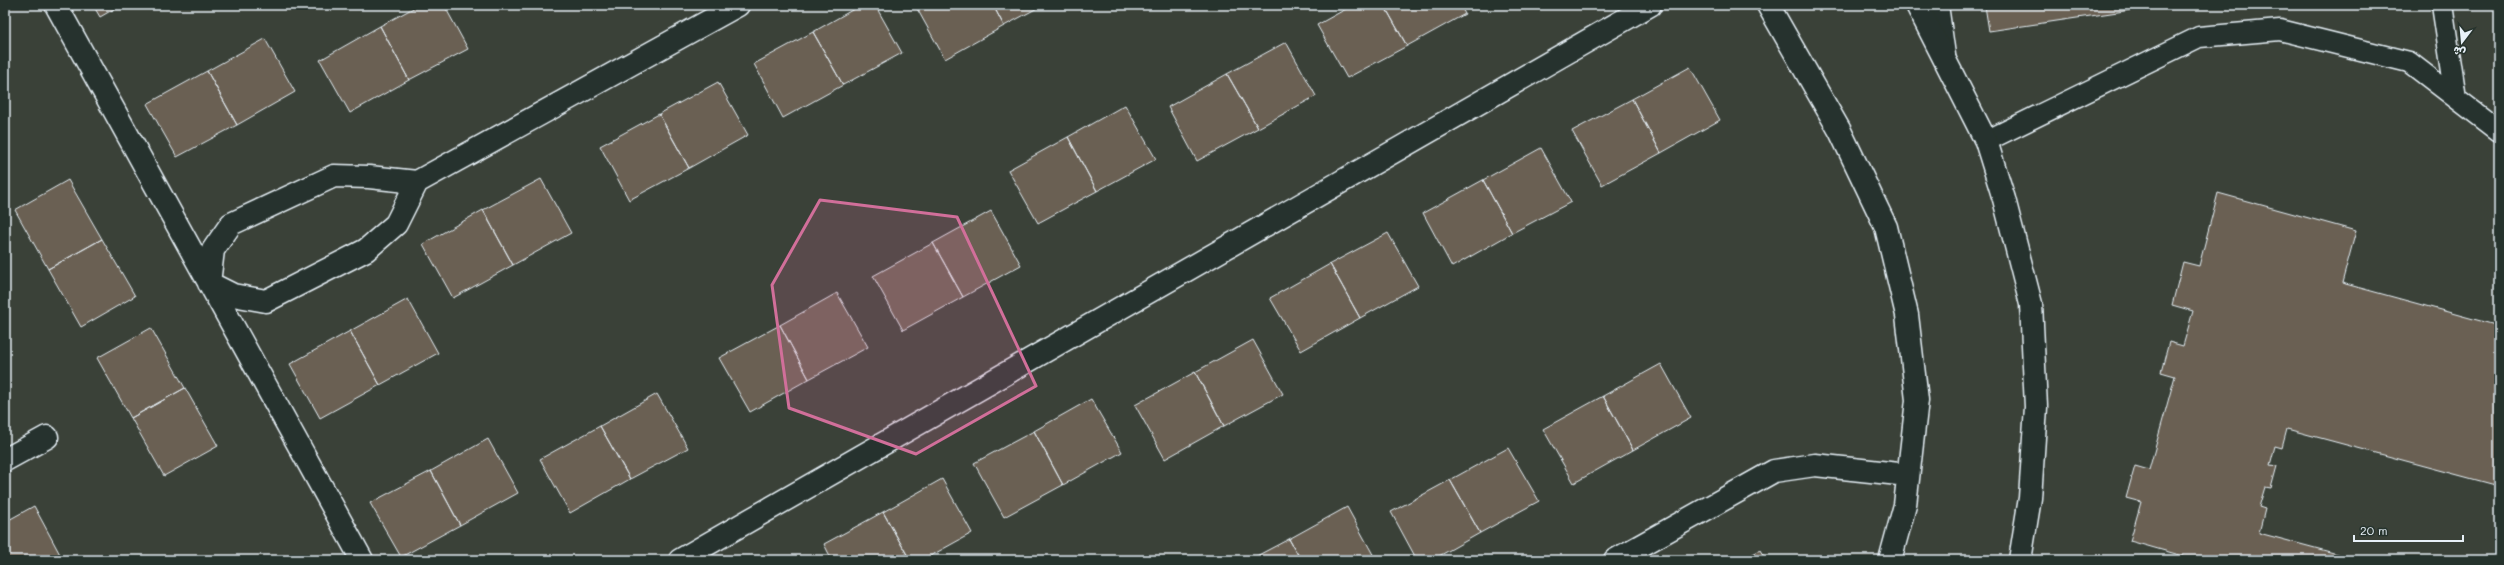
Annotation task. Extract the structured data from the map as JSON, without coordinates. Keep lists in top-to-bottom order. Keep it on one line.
{"scale_bar":"20 m","north":"bottom"}
